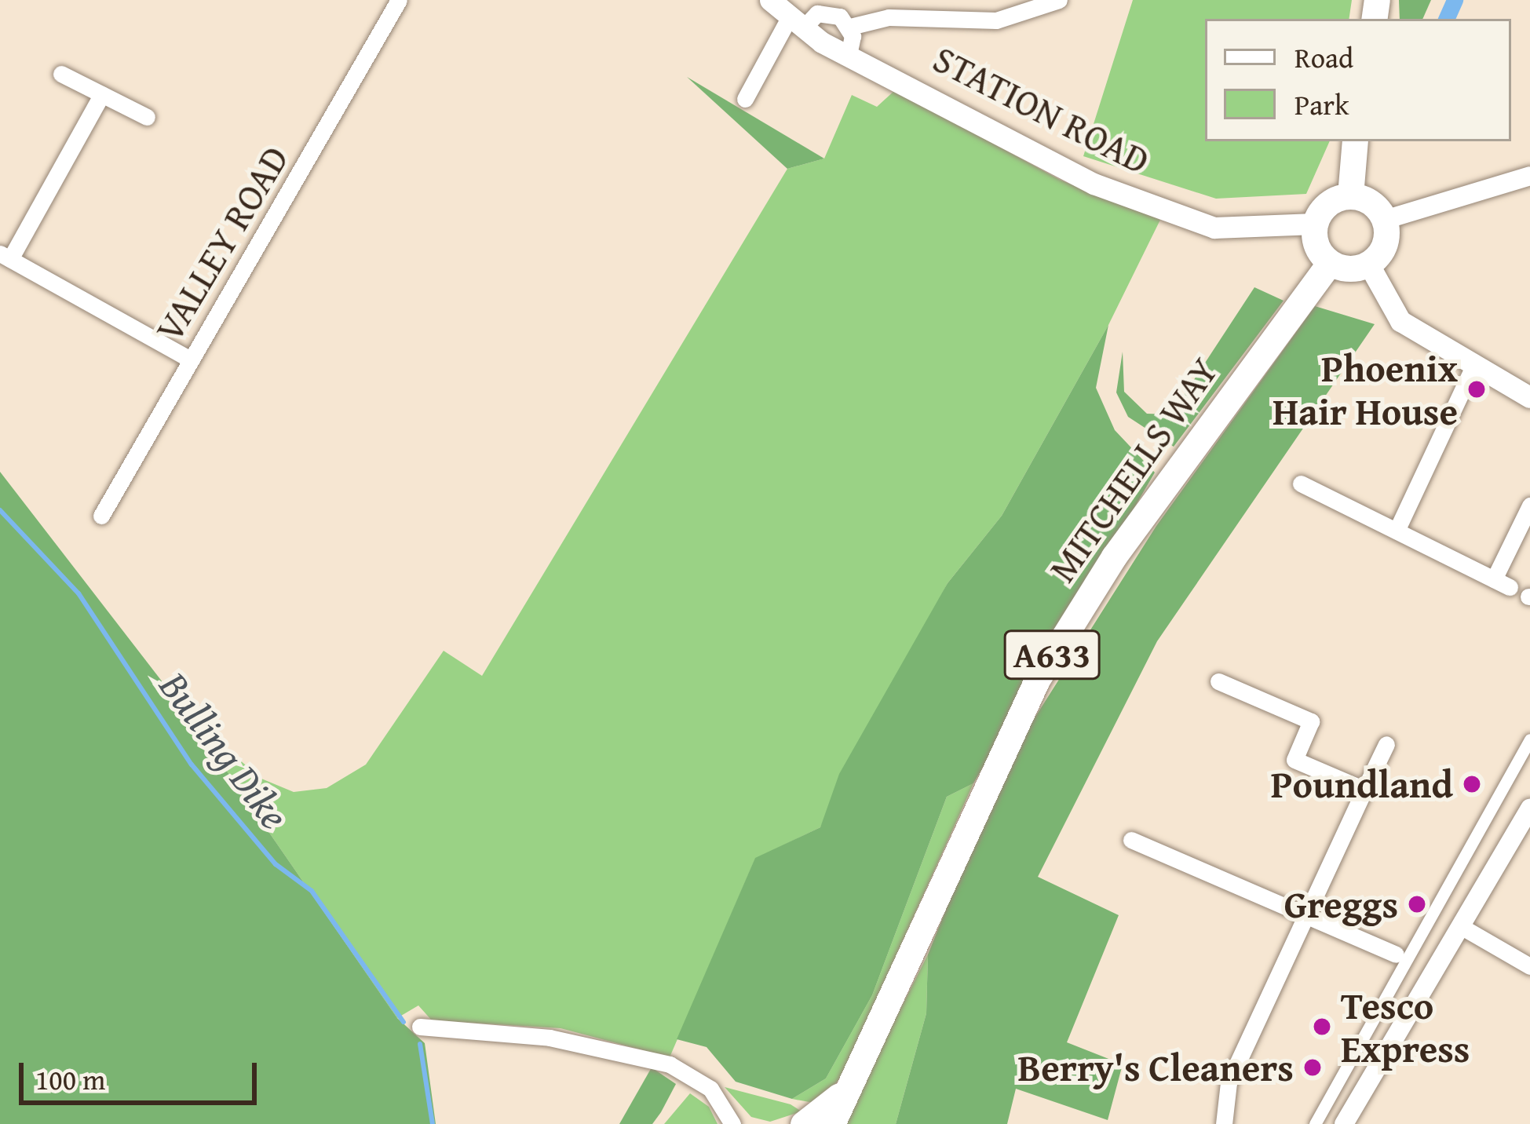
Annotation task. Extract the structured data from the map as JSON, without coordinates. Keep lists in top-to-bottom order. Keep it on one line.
{"streets":{"main road":["STATION ROAD","MITCHELLS WAY","A633"],"street":["VALLEY ROAD"]},"crossings":[["STATION ROAD","MITCHELLS WAY"]],"water":["Bulling Dike"],"places":["Phoenix Hair House","Poundland","Greggs","Tesco Express","Berry's Cleaners"],"legend":["Road","Park"],"scale_bar":"100 m"}
